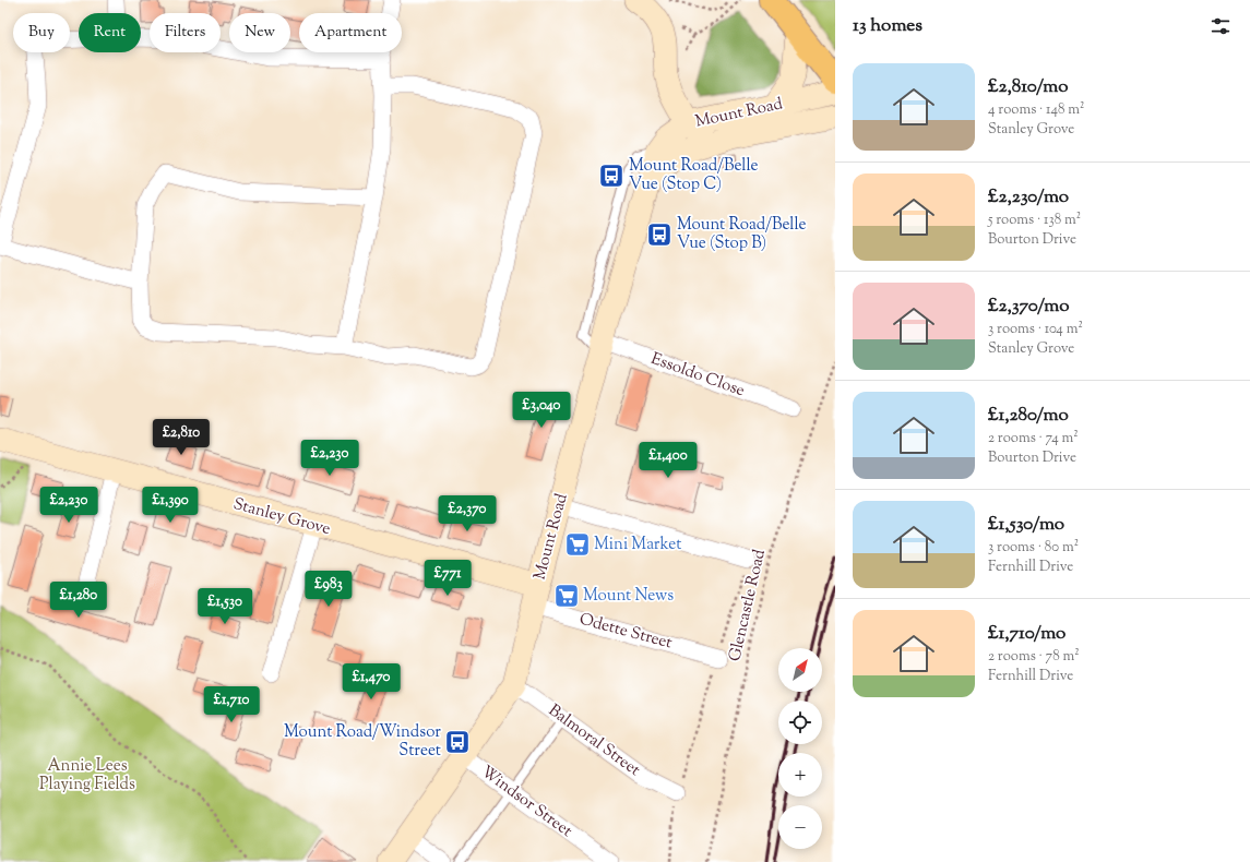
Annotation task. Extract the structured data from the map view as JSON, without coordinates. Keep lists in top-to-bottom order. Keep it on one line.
{"streets":{"main road":["Mount Road","Stanley Grove"],"street":["Essoldo Close","Odette Street","Balmoral Street","Windsor Street"],"path":["Glencastle Road"]},"crossings":[["Mount Road","Essoldo Close"],["Mount Road","Stanley Grove"],["Mount Road","Odette Street"],["Mount Road","Balmoral Street"],["Mount Road","Windsor Street"],["Stanley Grove","Odette Street"]],"parks":["Annie Lees Playing Fields"],"places":{"bus stop":["Mount Road/Belle Vue (Stop C)","Mount Road/Belle Vue (Stop B)","Mount Road/Windsor Street"],"supermarket":["Mini Market","Mount News"]},"north":"top right","page":{"heading":"13 homes","chip":["Buy","Rent","Filters","New","Apartment"],"list":[{"name":"£2,810/mo","note":"4 rooms · 148 m² · Stanley Grove"},{"name":"£2,230/mo","note":"5 rooms · 138 m² · Bourton Drive"},{"name":"£2,370/mo","note":"3 rooms · 104 m² · Stanley Grove"},{"name":"£1,280/mo","note":"2 rooms · 74 m² · Bourton Drive"},{"name":"£1,530/mo","note":"3 rooms · 80 m² · Fernhill Drive"},{"name":"£1,710/mo","note":"2 rooms · 78 m² · Fernhill Drive"}],"price":["£3,040","£2,810","£2,230","£1,400","£2,230","£1,390","£2,370","£771","£983","£1,280","£1,530","£1,470","£1,710"],"map_buttons":["+","−"]}}
